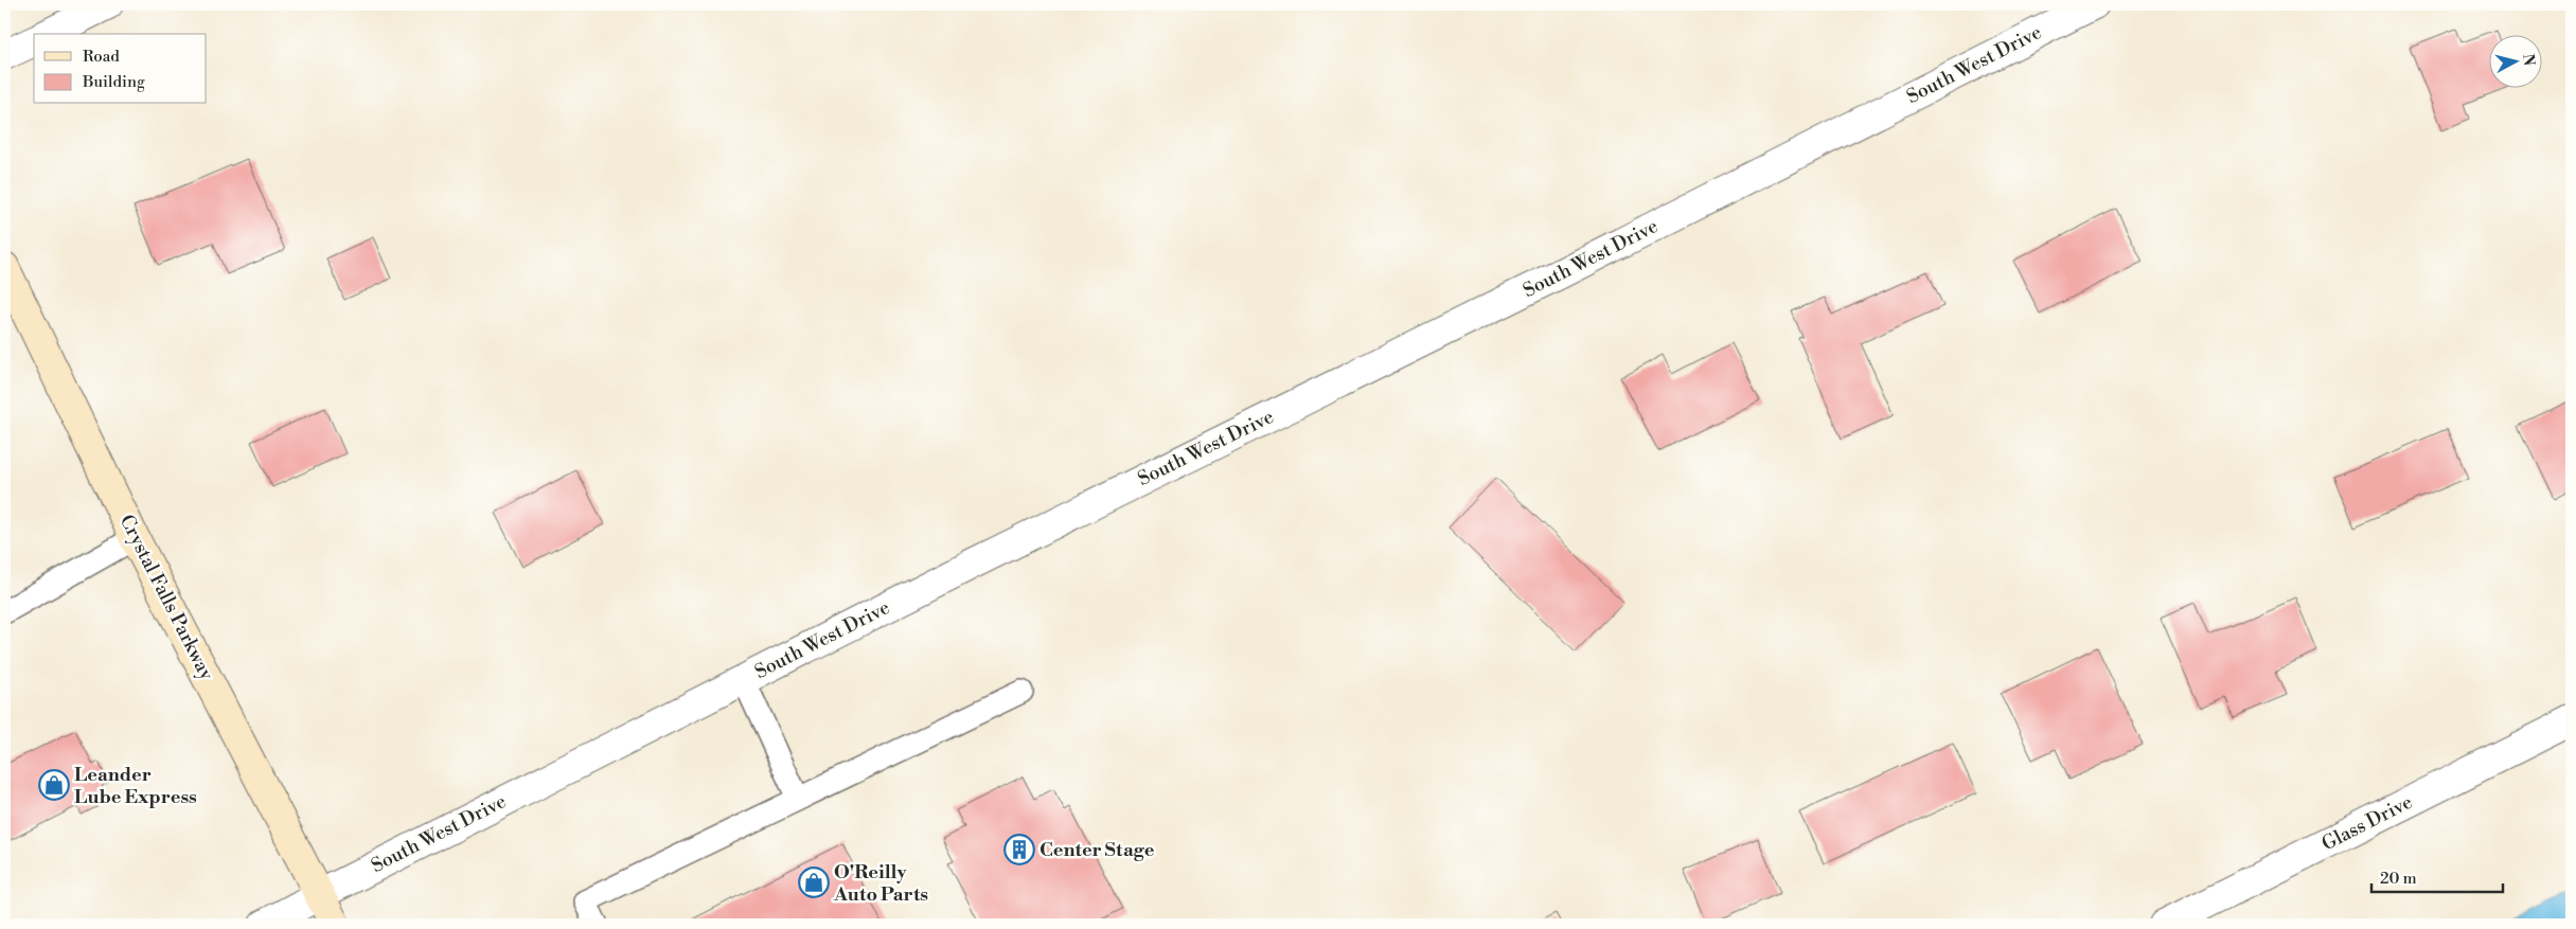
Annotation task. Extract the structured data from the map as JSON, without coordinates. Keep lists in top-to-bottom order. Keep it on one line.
{"streets":{"main road":["Crystal Falls Parkway"],"street":["South West Drive","Glass Drive"]},"crossings":[["South West Drive","Crystal Falls Parkway"]],"places":{"shop":["Leander Lube Express","O'Reilly Auto Parts"],"building":["Center Stage"]},"legend":["Road","Building"],"scale_bar":"20 m","north":"right"}
